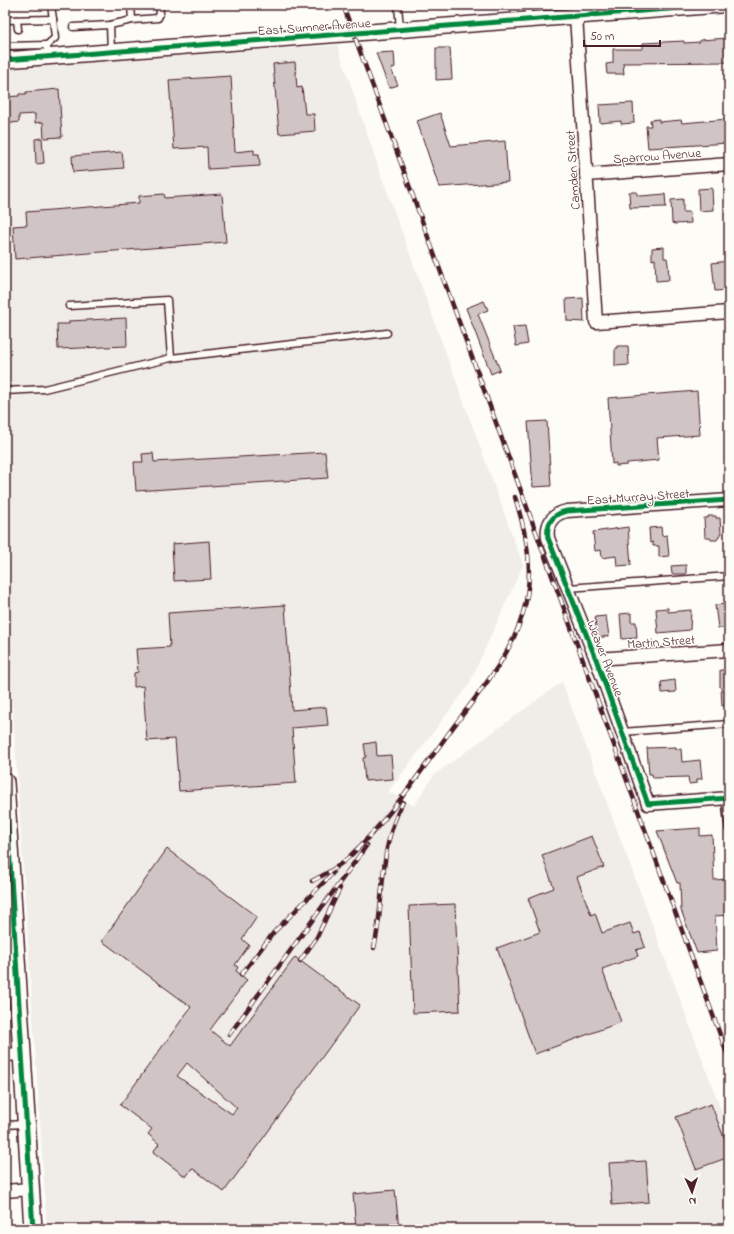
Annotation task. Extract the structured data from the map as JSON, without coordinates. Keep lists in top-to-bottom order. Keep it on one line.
{"streets":{"street":["East Sumner Avenue","Sparrow Avenue","Camden Street","East Murray Street","Martin Street","Weaver Avenue"]},"crossings":[["East Sumner Avenue","Camden Street"],["Sparrow Avenue","Camden Street"],["East Murray Street","Weaver Avenue"],["Martin Street","Weaver Avenue"]],"scale_bar":"50 m","north":"bottom"}
